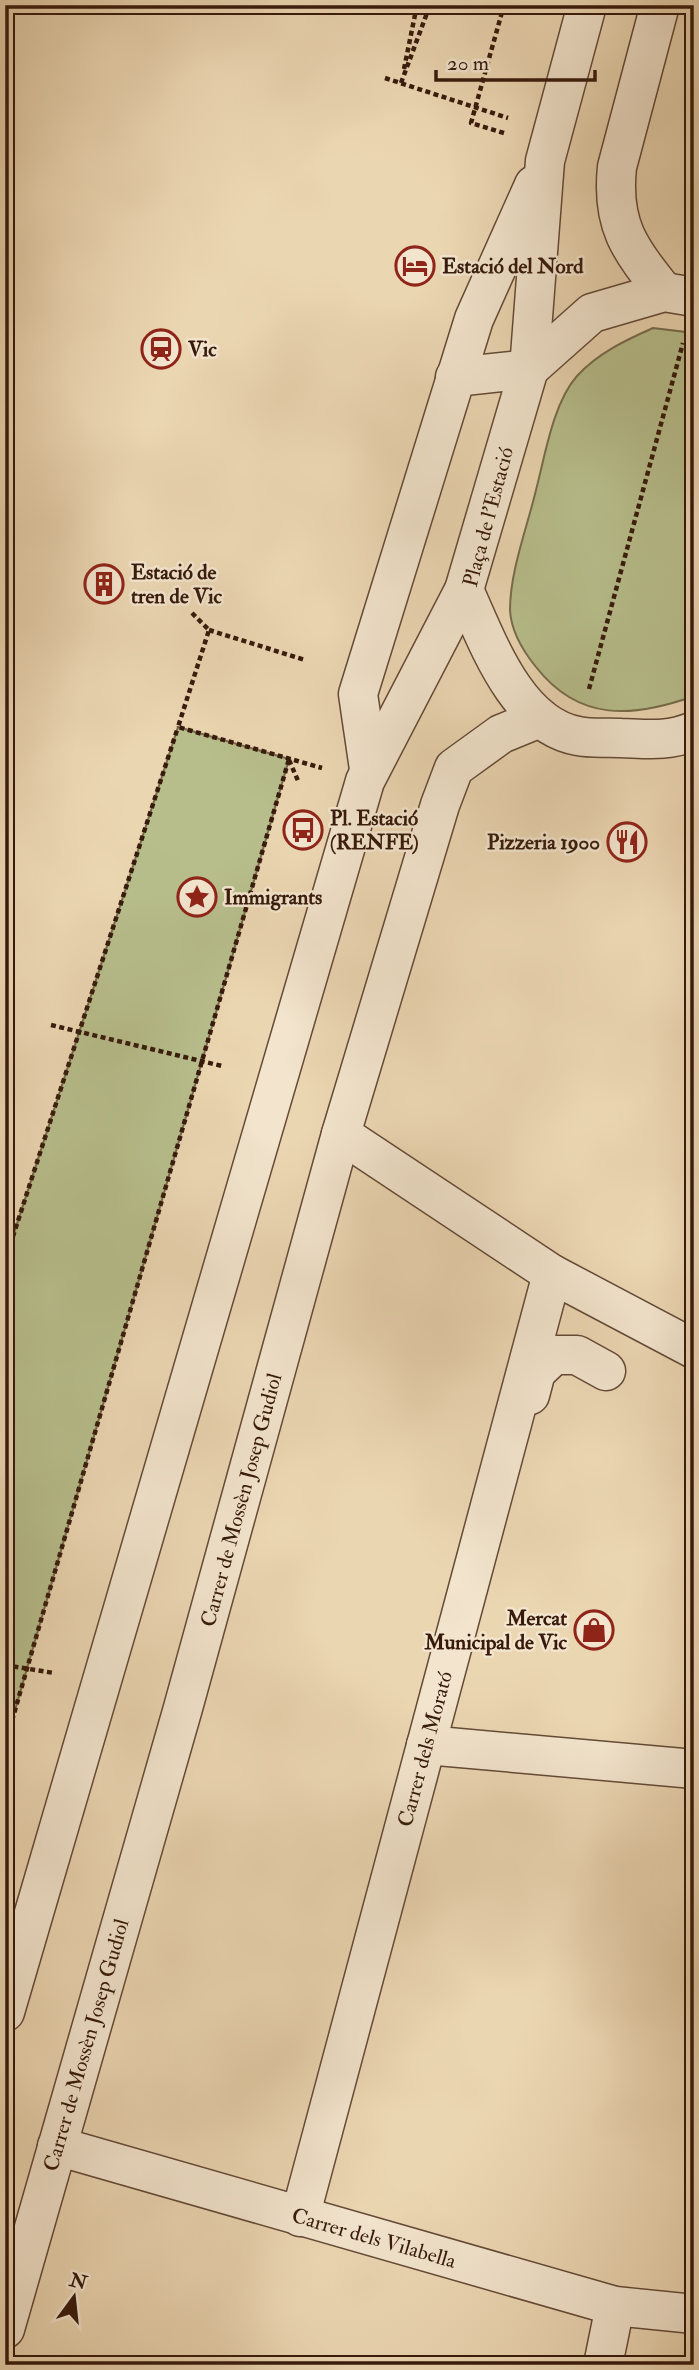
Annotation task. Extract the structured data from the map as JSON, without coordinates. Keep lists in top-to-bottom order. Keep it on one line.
{"streets":{"street":["Plaça de l'Estació","Carrer de Mossèn Josep Gudiol","Carrer dels Morató","Carrer dels Vilabella"]},"crossings":[["Plaça de l'Estació","Carrer de Mossèn Josep Gudiol"],["Carrer de Mossèn Josep Gudiol","Carrer dels Vilabella"],["Carrer dels Morató","Carrer dels Vilabella"]],"places":{"hotel":["Estació del Nord"],"station":["Vic"],"building":["Estació de tren de Vic"],"bus stop":["Pl. Estació (RENFE)"],"restaurant":["Pizzeria 1900"],"place":["Immigrants"],"shop":["Mercat Municipal de Vic"]},"scale_bar":"20 m","north":"top"}
